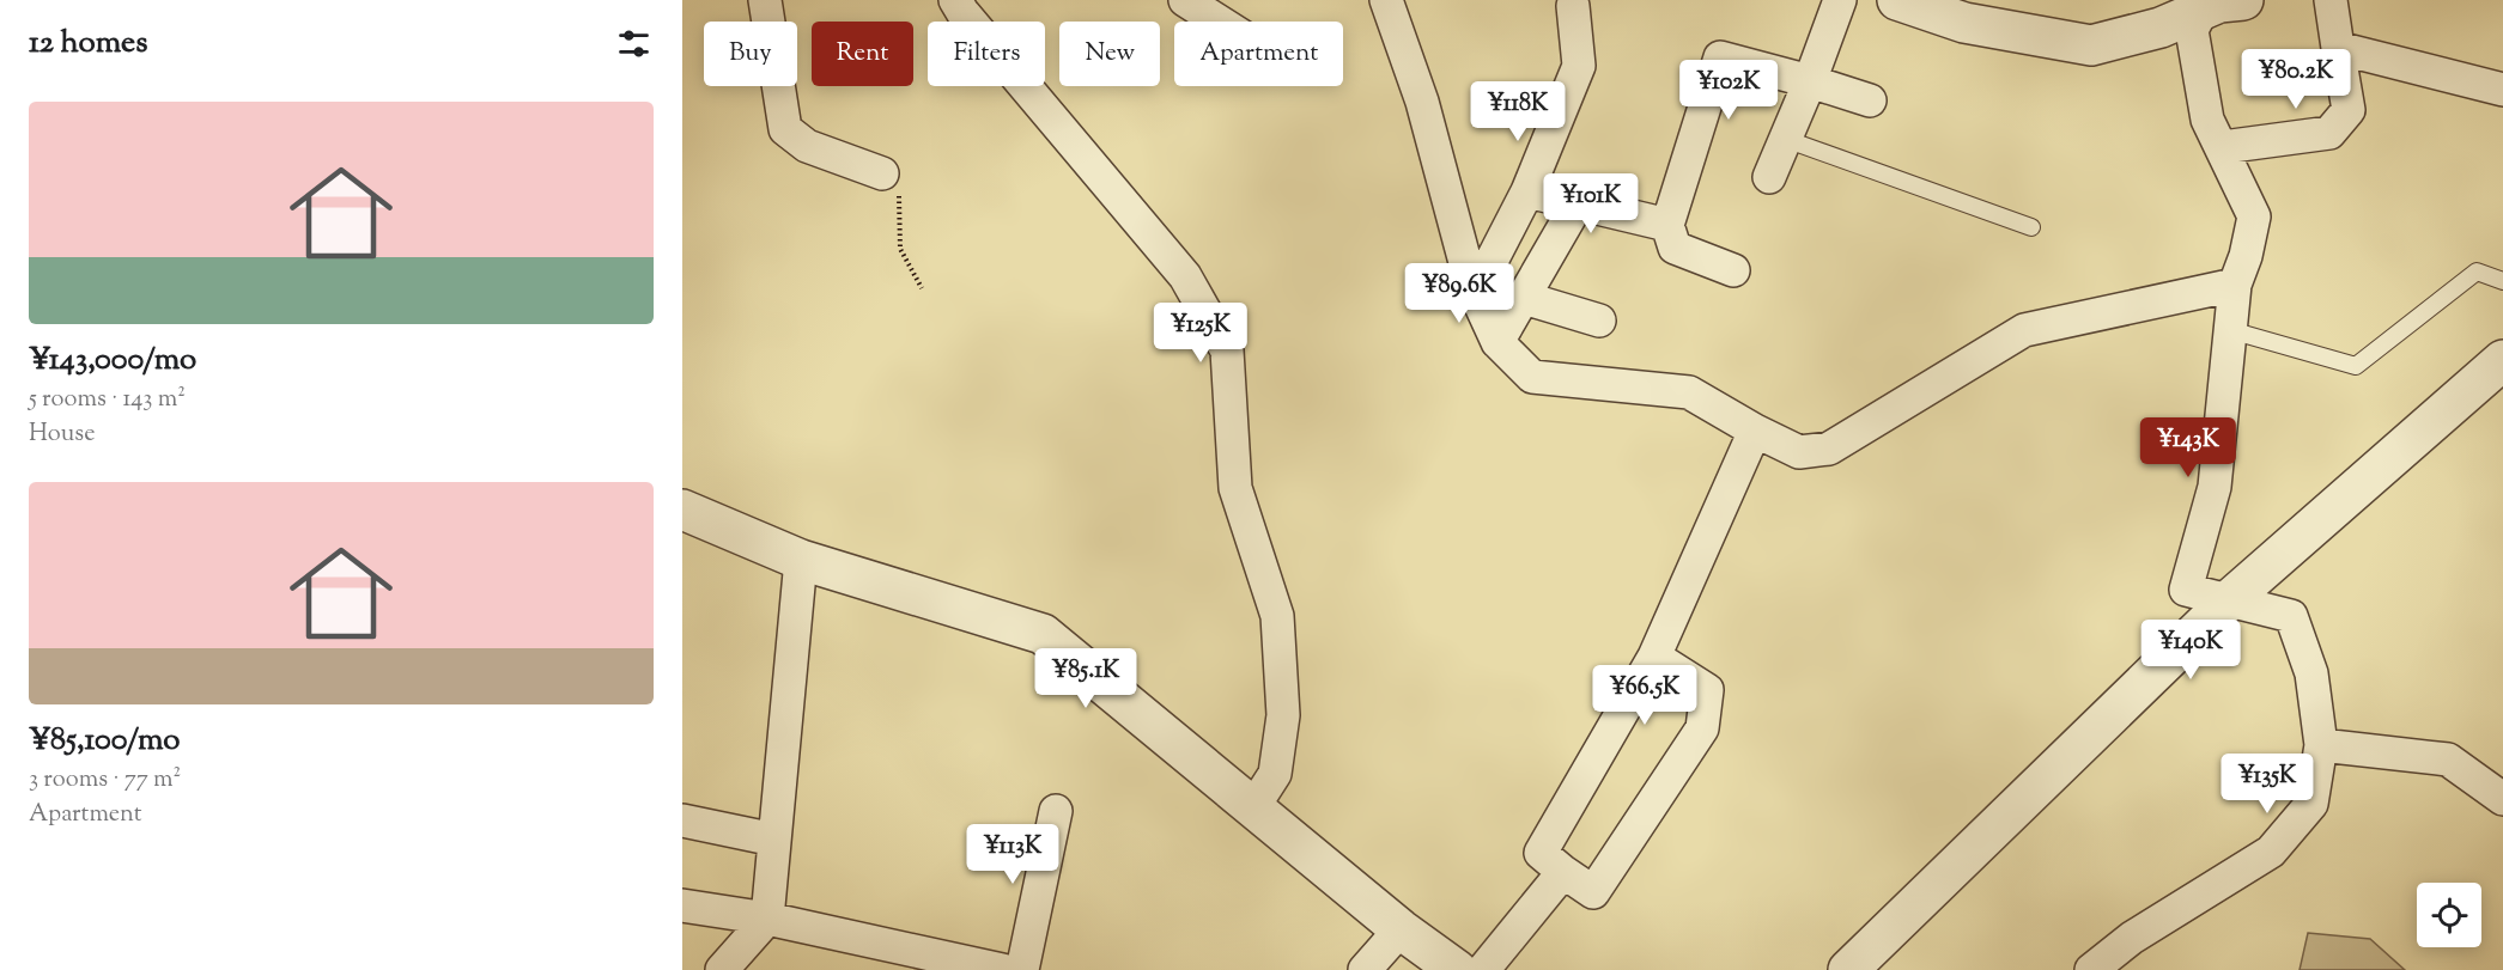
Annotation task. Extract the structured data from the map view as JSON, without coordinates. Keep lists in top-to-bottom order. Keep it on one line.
{"page":{"heading":"12 homes","chip":["Buy","Rent","Filters","New","Apartment"],"price":["¥80.2K","¥102K","¥118K","¥101K","¥89.6K","¥125K","¥143K","¥140K","¥85.1K","¥66.5K","¥135K","¥113K"],"list":[{"name":"¥143,000/mo","note":"5 rooms · 143 m² · House"},{"name":"¥85,100/mo","note":"3 rooms · 77 m² · Apartment"}]}}
